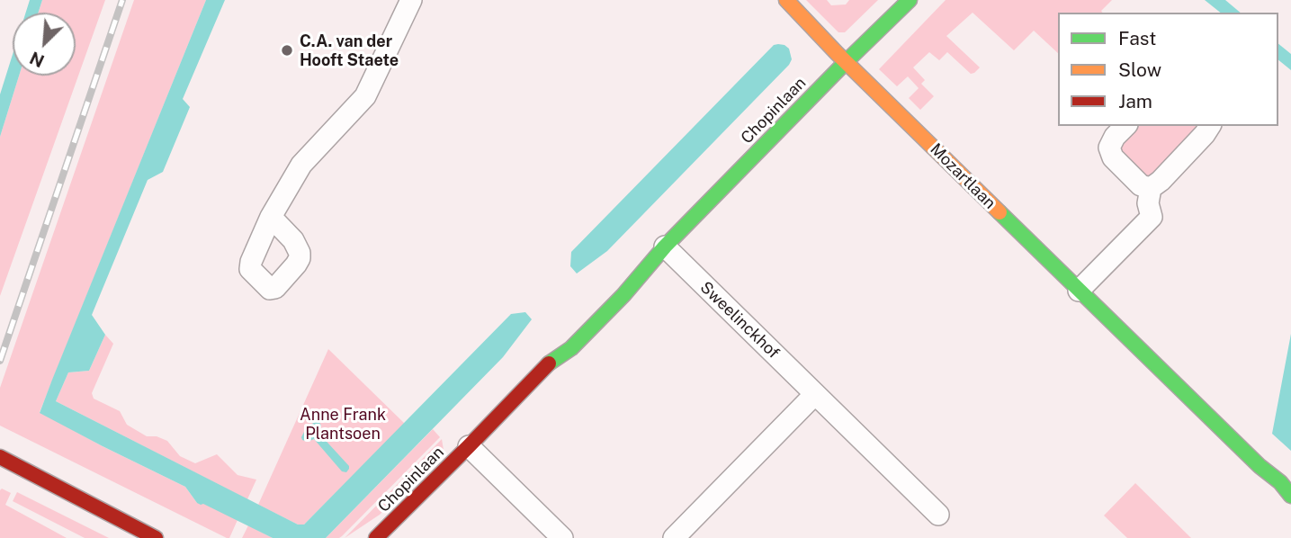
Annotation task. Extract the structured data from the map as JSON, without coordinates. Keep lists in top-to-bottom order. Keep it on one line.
{"streets":{"main road":["Chopinlaan","Mozartlaan"],"street":["Sweelinckhof"]},"crossings":[["Chopinlaan","Mozartlaan"],["Chopinlaan","Sweelinckhof"]],"parks":["Anne Frank Plantsoen"],"places":["C.A. van der Hooft Staete"],"legend":["Fast","Slow","Jam"],"north":"bottom left"}
